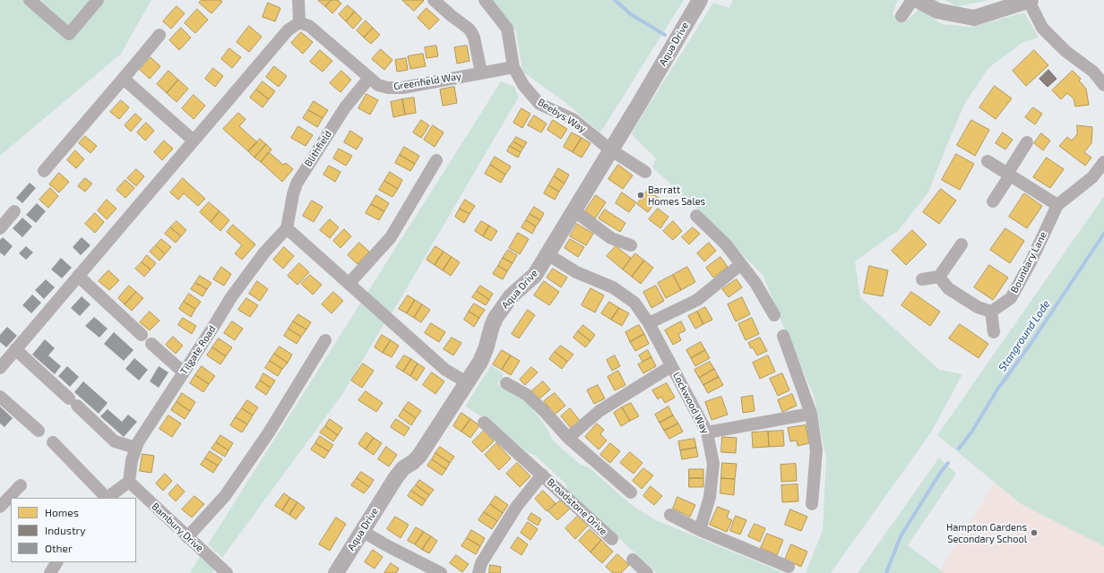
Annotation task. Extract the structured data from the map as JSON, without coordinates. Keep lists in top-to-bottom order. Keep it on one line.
{"streets":{"street":["Aqua Drive","Greenfield Way","Beebys Way","Blithfield","Boundary Lane","Tilgate Road","Lockwood Way","Broadstone Drive","Bambury Drive"]},"crossings":[["Aqua Drive","Beebys Way"],["Aqua Drive","Lockwood Way"],["Greenfield Way","Beebys Way"],["Greenfield Way","Blithfield"],["Blithfield","Tilgate Road"],["Tilgate Road","Bambury Drive"]],"water":["Stanground Lode"],"places":["Barratt Homes Sales","Hampton Gardens Secondary School"],"legend":["Homes","Industry","Other"]}
